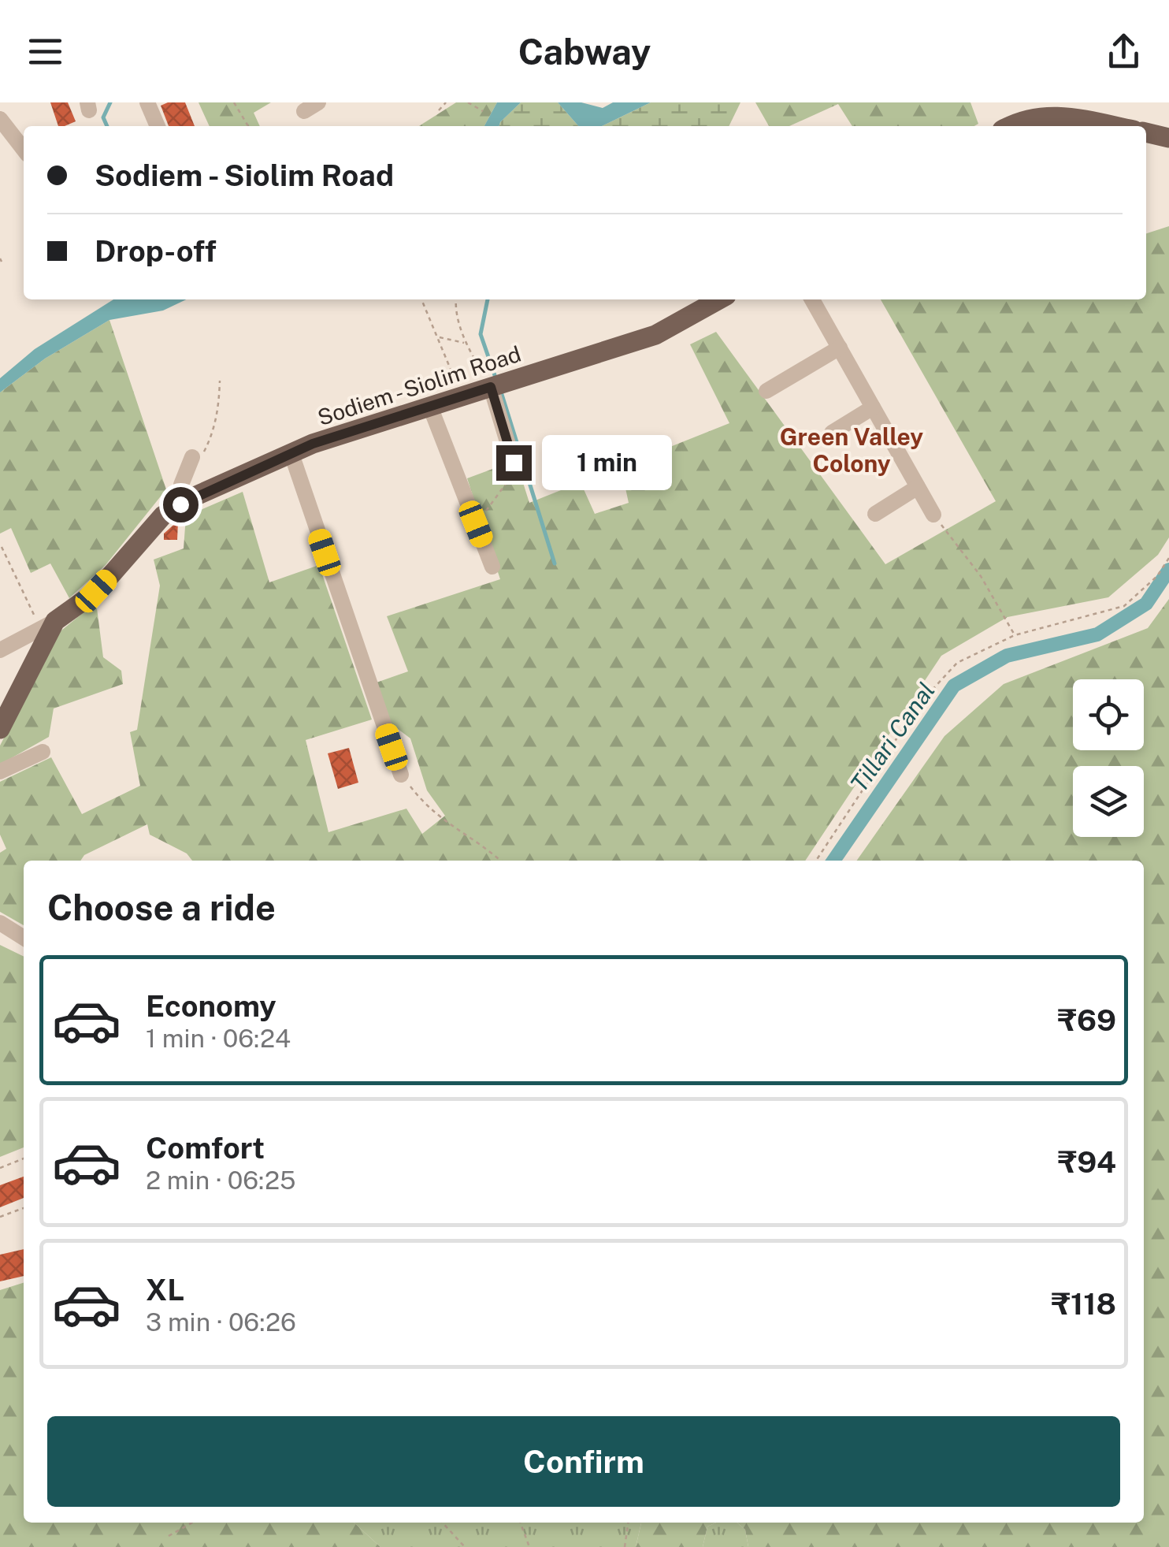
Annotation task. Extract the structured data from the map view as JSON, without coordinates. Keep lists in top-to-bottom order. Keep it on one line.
{"streets":{"main road":["Sodiem - Siolim Road"]},"districts":["Green Valley Colony"],"water":["Tillari Canal"],"page":{"header":"Cabway","banner":["Sodiem - Siolim Road","Drop-off"],"bubble":"1 min","heading":"Choose a ride","list":[{"name":"Economy","note":"1 min · 06:24","value":"₹69"},{"name":"Comfort","note":"2 min · 06:25","value":"₹94"},{"name":"XL","note":"3 min · 06:26","value":"₹118"}],"buttons":"Confirm"}}
